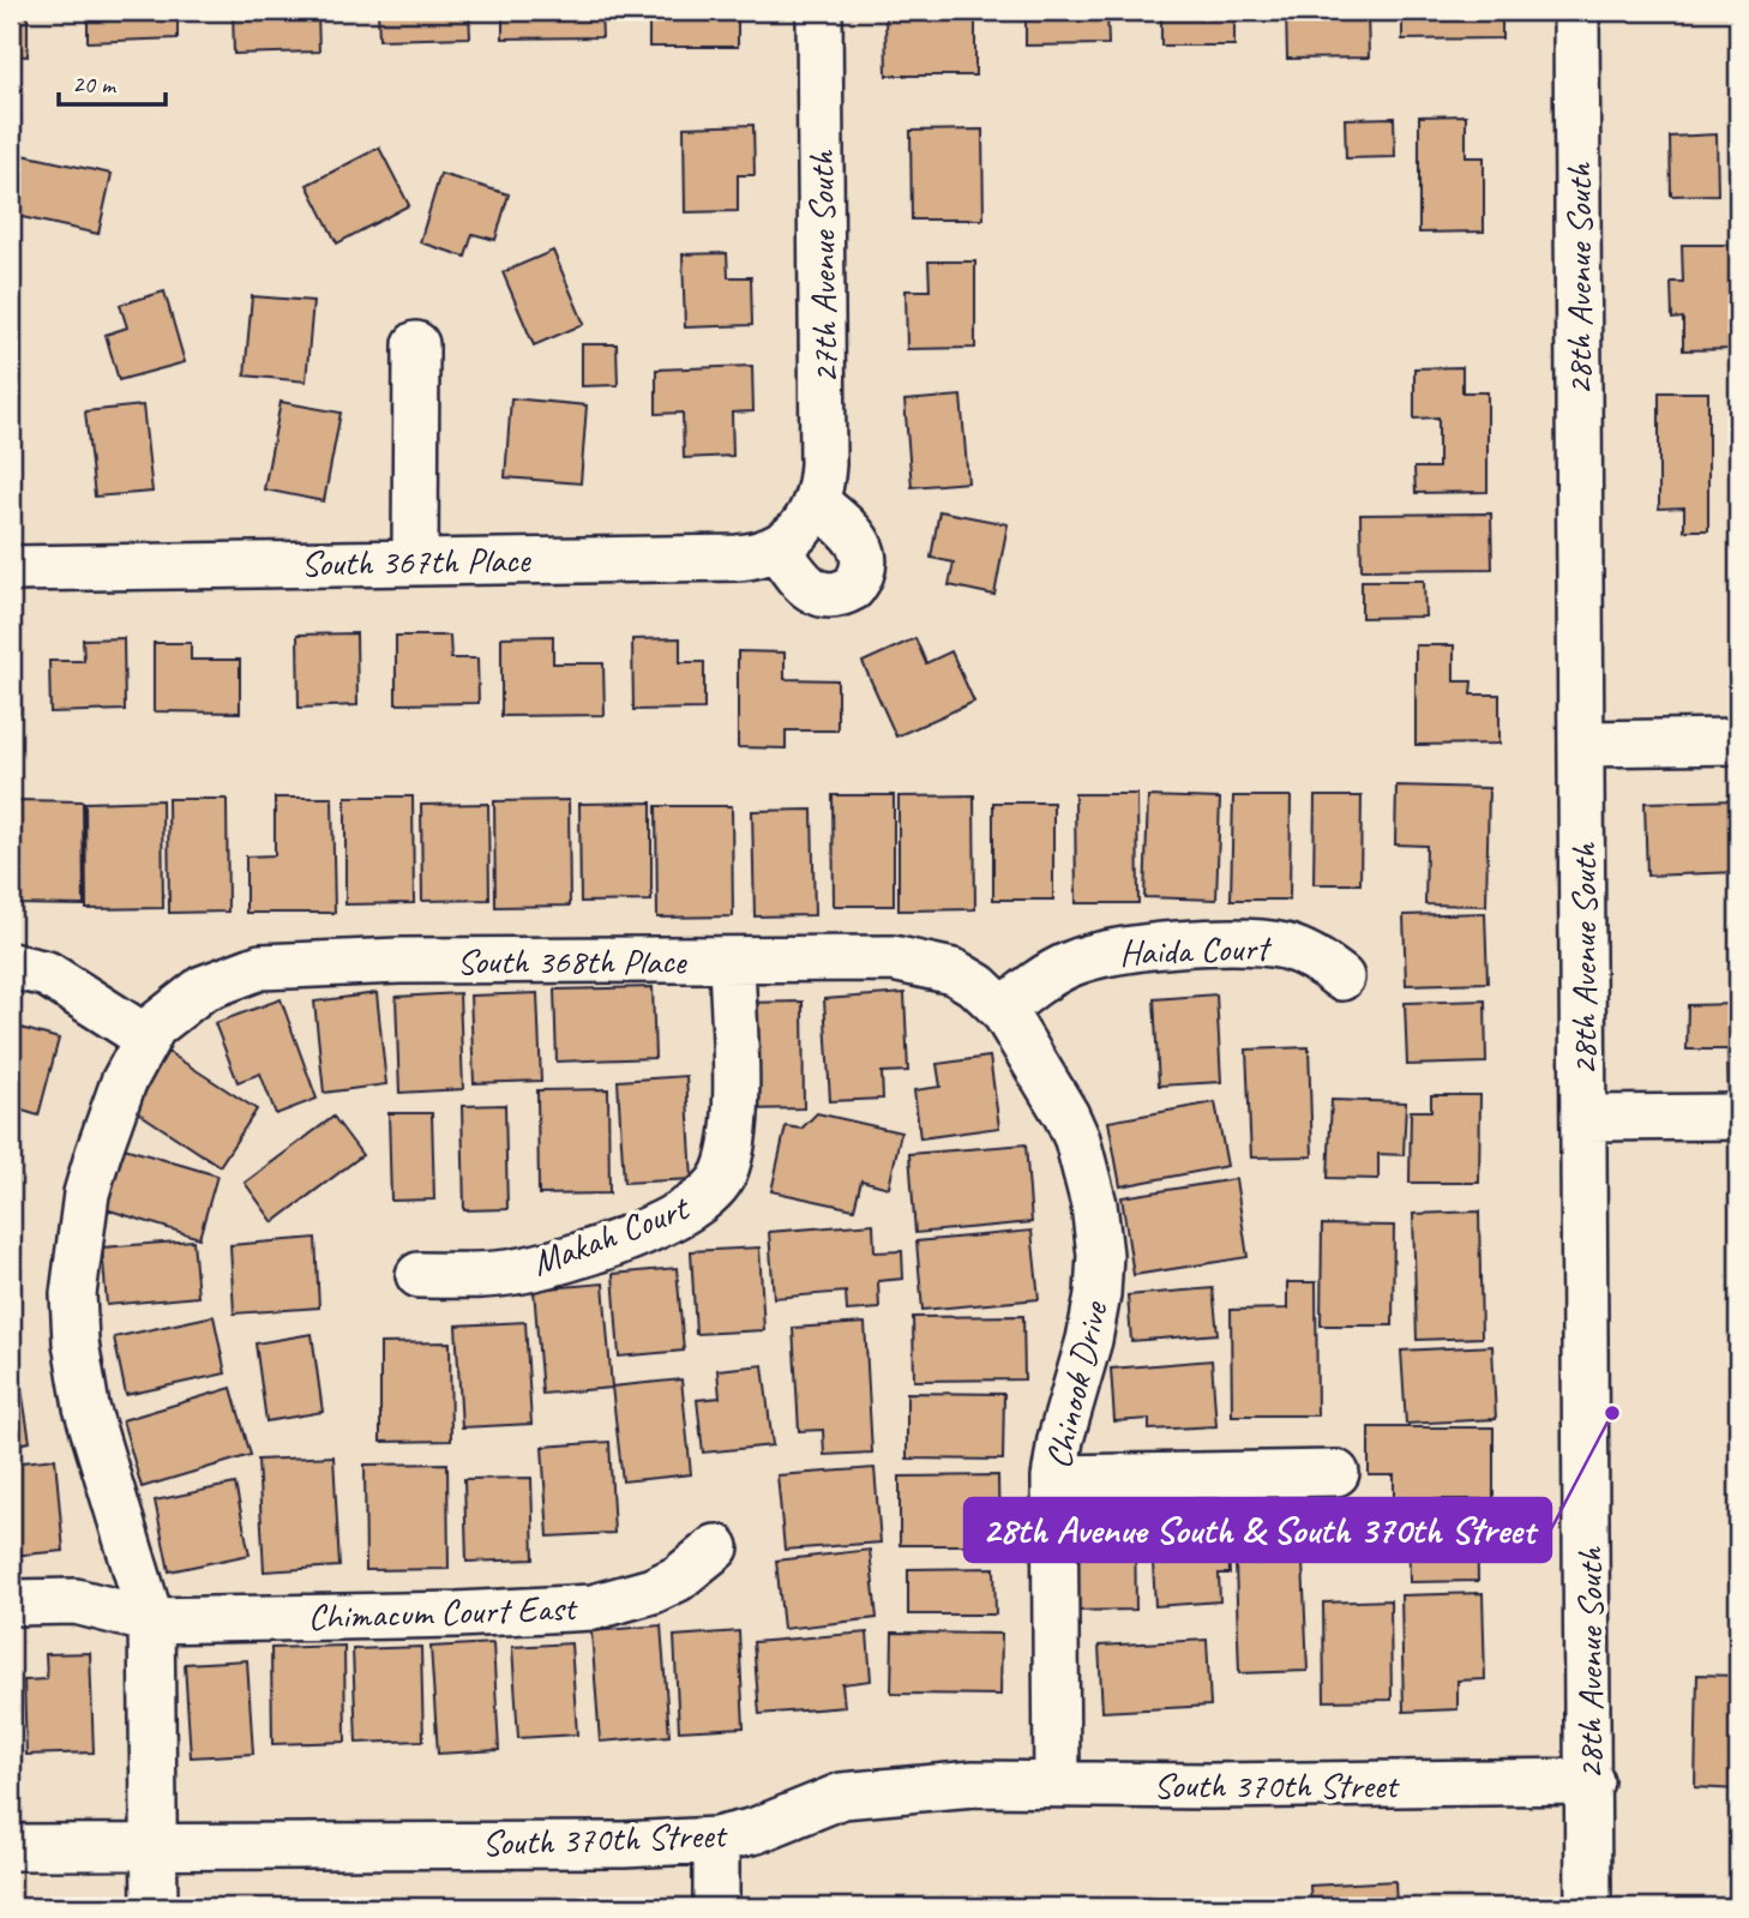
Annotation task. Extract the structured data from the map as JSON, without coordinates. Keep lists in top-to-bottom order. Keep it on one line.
{"streets":{"street":["27th Avenue South","28th Avenue South","South 367th Place","Haida Court","South 368th Place","Makah Court","Chinook Drive","Chimacum Court East","South 370th Street"]},"crossings":[["27th Avenue South","South 367th Place"],["28th Avenue South","South 370th Street"],["Haida Court","South 368th Place"],["Haida Court","Chinook Drive"],["South 368th Place","Makah Court"],["South 368th Place","Chinook Drive"],["South 368th Place","Chimacum Court East"],["South 368th Place","South 370th Street"],["Chinook Drive","South 370th Street"]],"places":["28th Avenue South & South 370th Street"],"scale_bar":"20 m"}
